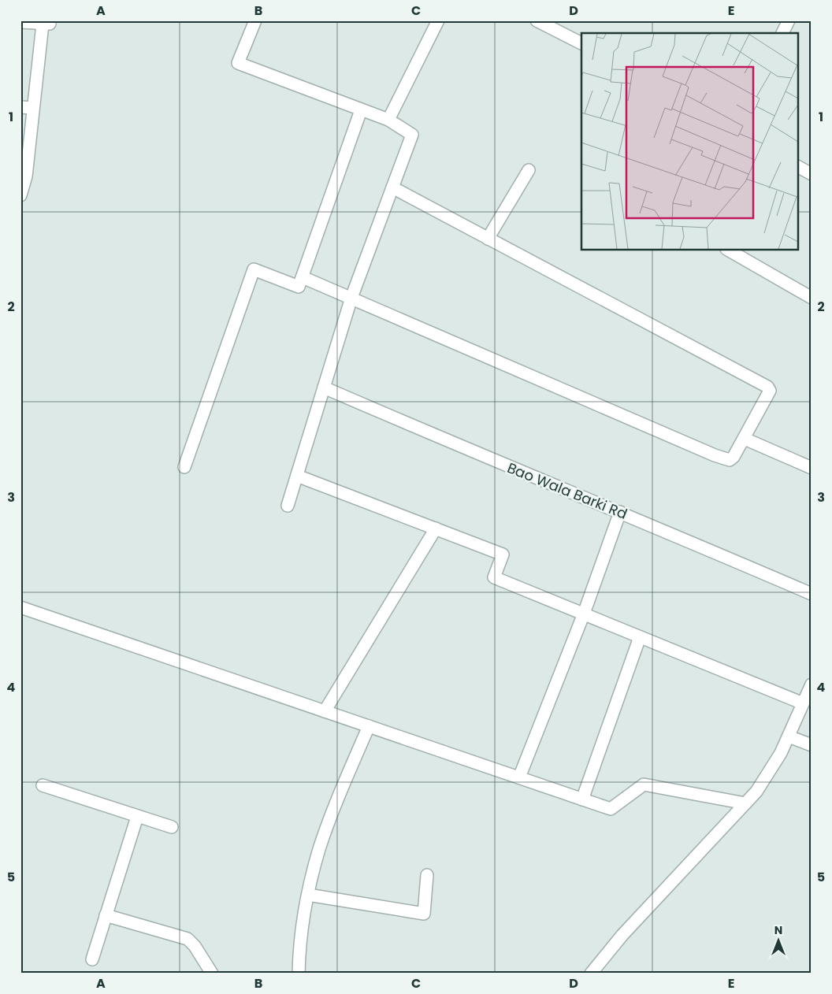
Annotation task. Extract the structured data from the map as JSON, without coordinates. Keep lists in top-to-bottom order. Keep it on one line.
{"streets":{"street":["Bao Wala Barki Rd"]},"north":"top","grid":{"columns":["A","B","C","D","E"],"rows":["1","2","3","4","5"]}}
